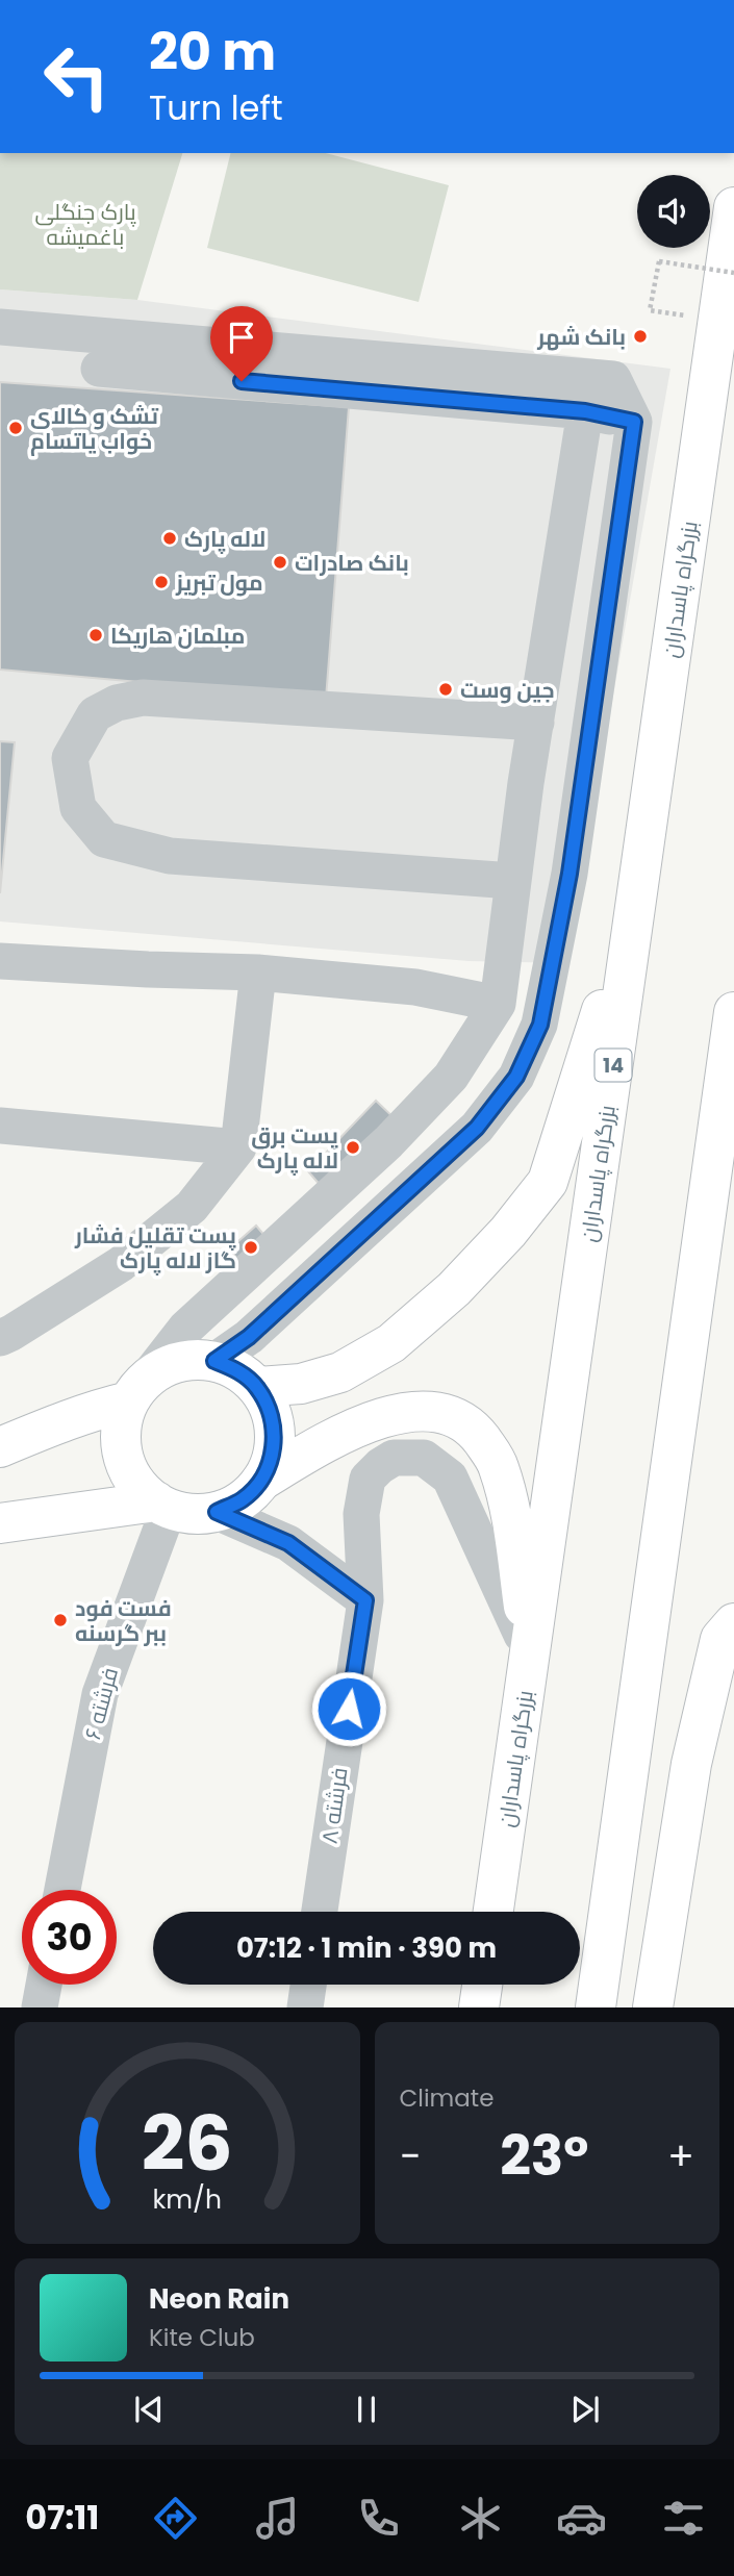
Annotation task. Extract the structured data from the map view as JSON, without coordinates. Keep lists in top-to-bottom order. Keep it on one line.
{"streets":{"main road":["بزرگراه پاسداران","14"],"street":["فرشته ۶","فرشته ۸"]},"crossings":[["بزرگراه پاسداران","فرشته ۸"]],"parks":["پارک جنگلی باغمیشه"],"places":["بانک شهر","تشک و کالای خواب یاتسام","لاله پارک","بانک صادرات","مول تبریز","مبلمان هاریکا","جین وست","پست برق لاله پارک","پست تقلیل فشار گاز لاله پارک","فست فود ببر گرسنه"],"page":{"turn":["20 m","Turn left"],"limit":"30","trip":"07:12 · 1 min · 390 m","tile":"Climate","heat":["−","23°","+"],"song":["Neon Rain","Kite Club"],"tabs":"07:11","gauge":["26","km/h"]}}
